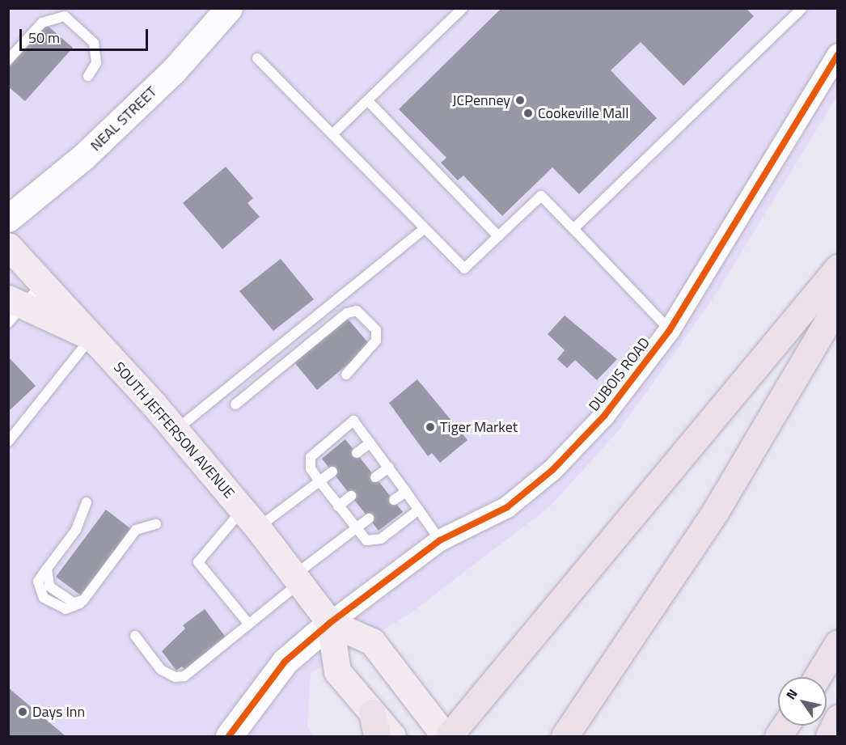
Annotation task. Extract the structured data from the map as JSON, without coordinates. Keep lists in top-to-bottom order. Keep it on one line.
{"streets":{"main road":["NEAL STREET","SOUTH JEFFERSON AVENUE"],"street":["DUBOIS ROAD"]},"crossings":[["DUBOIS ROAD","SOUTH JEFFERSON AVENUE"]],"places":["JCPenney","Cookeville Mall","Tiger Market","Days Inn"],"scale_bar":"50 m","north":"top left"}
